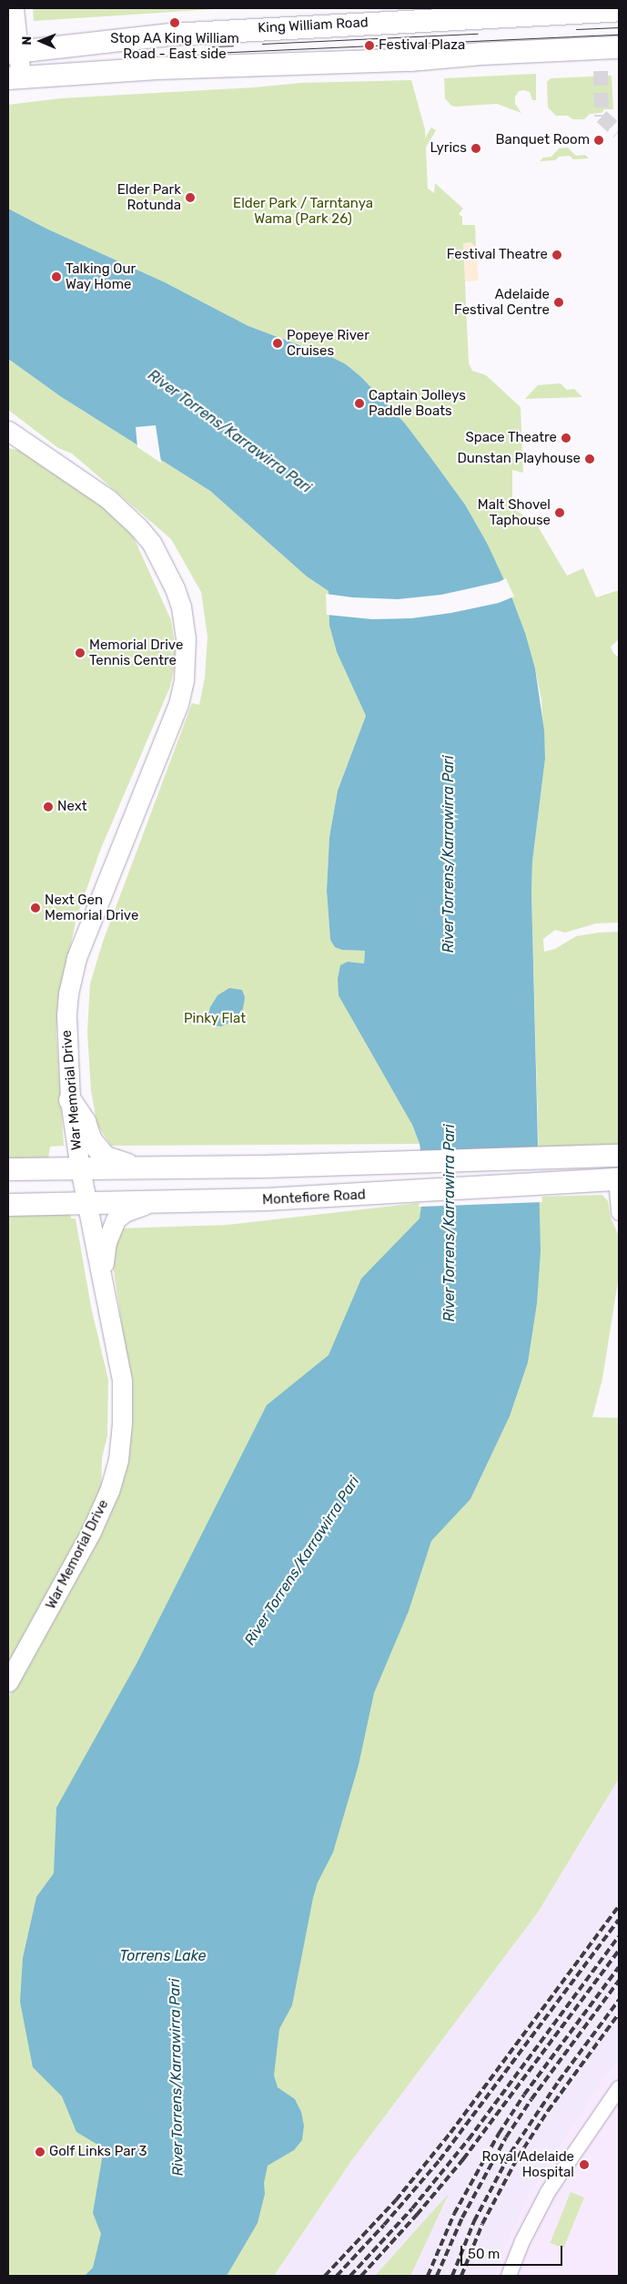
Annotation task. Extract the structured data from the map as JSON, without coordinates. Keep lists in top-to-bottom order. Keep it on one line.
{"streets":{"main road":["King William Road","Montefiore Road"],"street":["War Memorial Drive"]},"crossings":[["War Memorial Drive","Montefiore Road"]],"water":["River Torrens/Karrawirra Pari","Torrens Lake"],"parks":["Elder Park / Tarntanya Wama (Park 26)","Pinky Flat"],"places":["Stop AA King William Road - East side","Festival Plaza","Banquet Room","Lyrics","Elder Park Rotunda","Festival Theatre","Talking Our Way Home","Adelaide Festival Centre","Popeye River Cruises","Captain Jolleys Paddle Boats","Space Theatre","Dunstan Playhouse","Malt Shovel Taphouse","Memorial Drive Tennis Centre","Next","Next Gen Memorial Drive","Golf Links Par 3","Royal Adelaide Hospital"],"scale_bar":"50 m","north":"left"}
